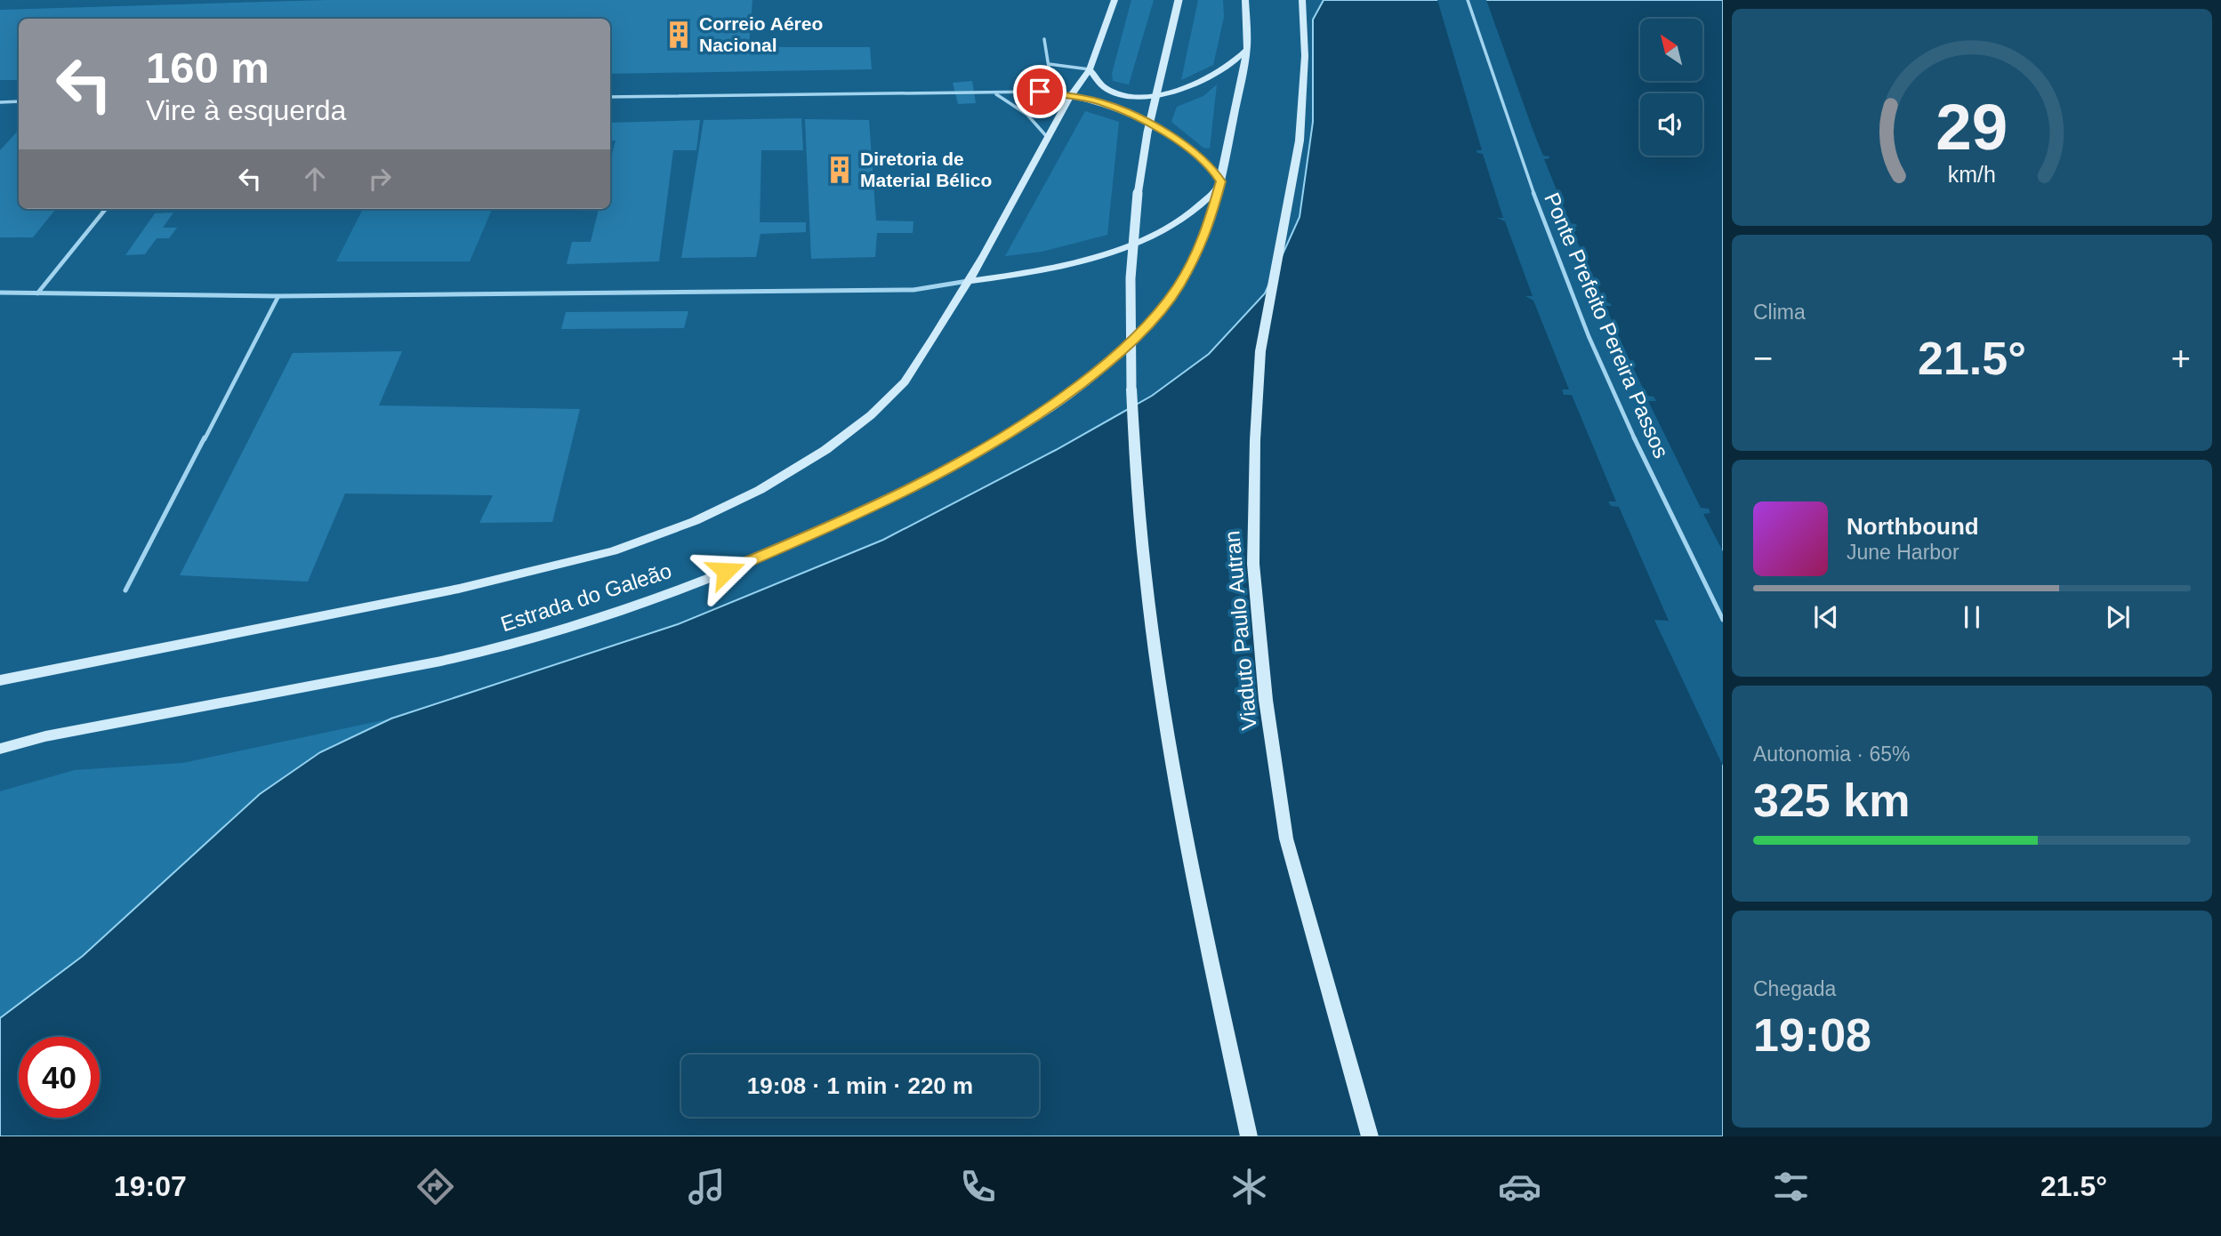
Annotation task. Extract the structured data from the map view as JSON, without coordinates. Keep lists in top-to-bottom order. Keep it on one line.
{"streets":{"street":["Estrada do Galeão","Viaduto Paulo Autran"],"lane":["Ponte Prefeito Pereira Passos"]},"places":{"building":["Correio Aéreo Nacional","Diretoria de Material Bélico"]},"north":"top left","page":{"turn":["160 m","Vire à esquerda"],"tile":["Clima",["Autonomia · 65%","325 km"],["Chegada","19:08"]],"heat":["−","21.5°","+"],"song":["Northbound","June Harbor"],"limit":"40","trip":"19:08 · 1 min · 220 m","tabs":["19:07","21.5°"],"gauge":["29","km/h"]}}
